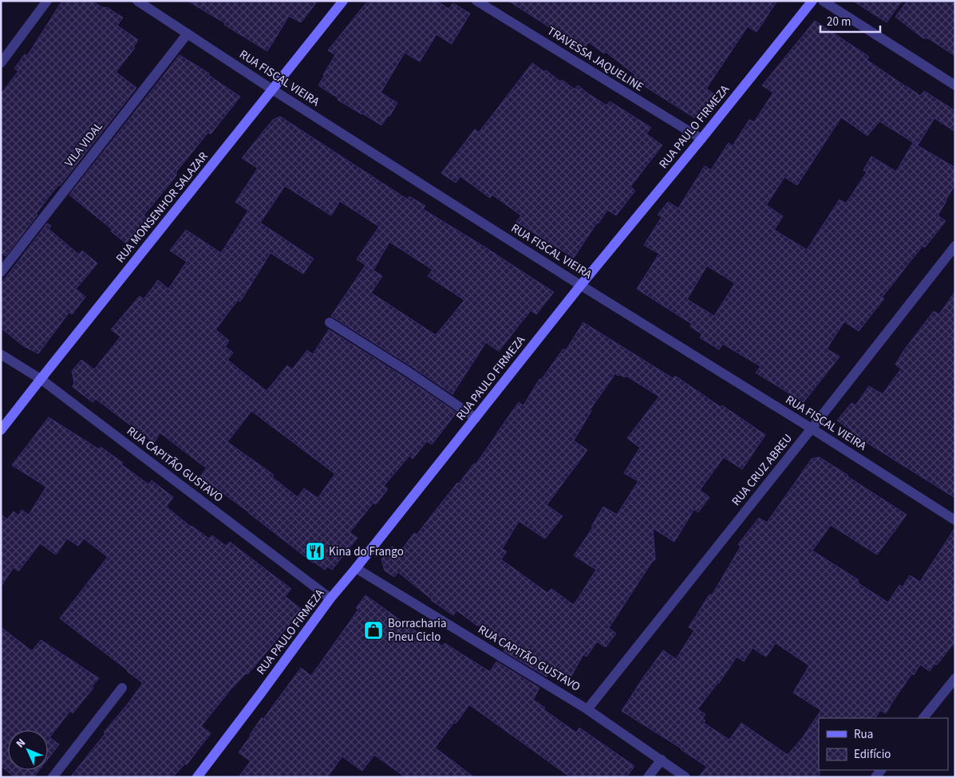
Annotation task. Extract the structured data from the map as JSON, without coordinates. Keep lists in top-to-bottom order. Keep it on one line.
{"streets":{"street":["TRAVESSA JAQUELINE","RUA FISCAL VIEIRA","RUA PAULO FIRMEZA","VILA VIDAL","RUA MONSENHOR SALAZAR","RUA CAPITÃO GUSTAVO","RUA CRUZ ABREU"]},"crossings":[["TRAVESSA JAQUELINE","RUA PAULO FIRMEZA"],["RUA FISCAL VIEIRA","RUA PAULO FIRMEZA"],["RUA FISCAL VIEIRA","VILA VIDAL"],["RUA FISCAL VIEIRA","RUA MONSENHOR SALAZAR"],["RUA FISCAL VIEIRA","RUA CRUZ ABREU"],["RUA PAULO FIRMEZA","RUA CAPITÃO GUSTAVO"],["RUA MONSENHOR SALAZAR","RUA CAPITÃO GUSTAVO"],["RUA CAPITÃO GUSTAVO","RUA CRUZ ABREU"]],"places":{"restaurant":["Kina do Frango"],"shop":["Borracharia Pneu Ciclo"]},"legend":["Rua","Edifício"],"scale_bar":"20 m","north":"top left"}
